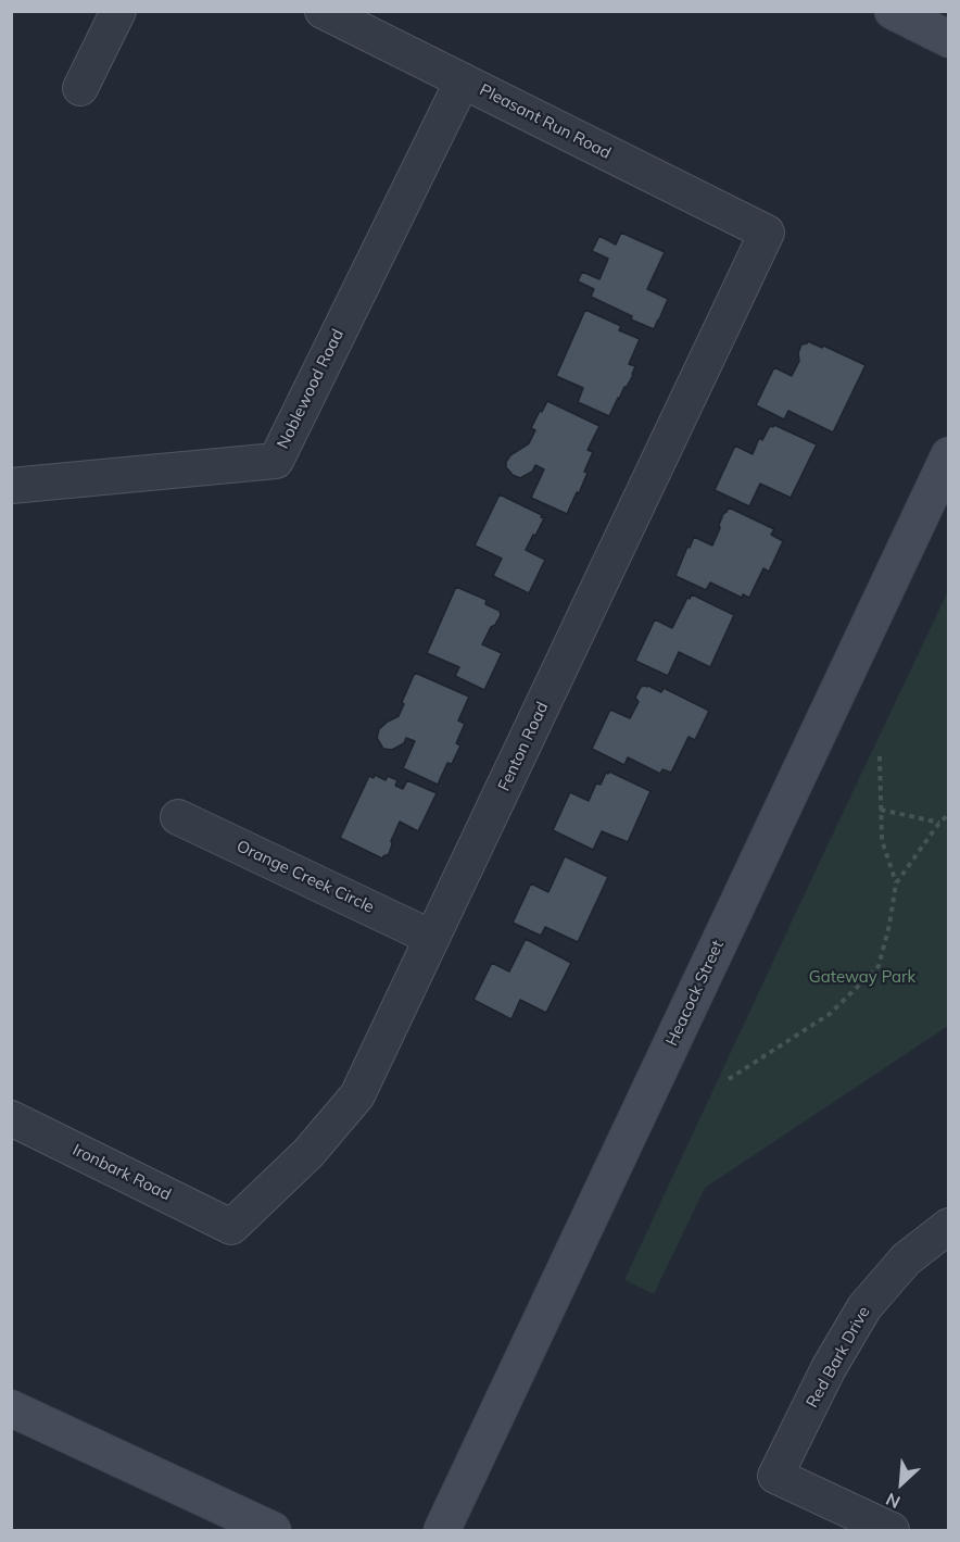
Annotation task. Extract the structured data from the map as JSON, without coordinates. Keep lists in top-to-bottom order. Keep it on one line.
{"streets":{"main road":["Heacock Street"],"street":["Pleasant Run Road","Noblewood Road","Fenton Road","Orange Creek Circle","Ironbark Road","Red Bark Drive"]},"crossings":[["Pleasant Run Road","Noblewood Road"],["Pleasant Run Road","Fenton Road"],["Fenton Road","Orange Creek Circle"],["Fenton Road","Ironbark Road"]],"parks":["Gateway Park"],"north":"bottom left"}
